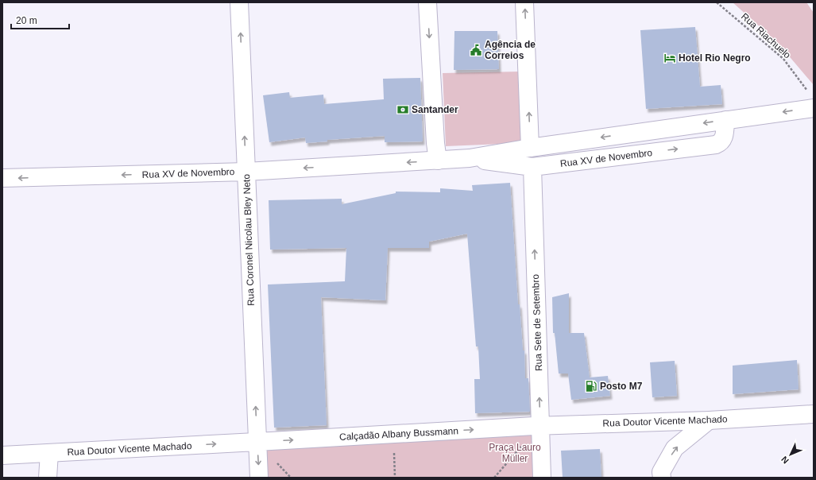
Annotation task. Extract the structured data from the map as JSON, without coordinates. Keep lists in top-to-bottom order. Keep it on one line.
{"streets":{"main road":["Rua XV de Novembro","Rua Coronel Nicolau Bley Neto","Rua Sete de Setembro","Rua Doutor Vicente Machado","Calçadão Albany Bussmann"],"path":["Rua Riachuelo"]},"crossings":[["Rua Riachuelo","Rua XV de Novembro"],["Rua XV de Novembro","Rua Coronel Nicolau Bley Neto"],["Rua XV de Novembro","Rua Sete de Setembro"],["Rua Coronel Nicolau Bley Neto","Rua Doutor Vicente Machado"],["Rua Coronel Nicolau Bley Neto","Calçadão Albany Bussmann"],["Rua Sete de Setembro","Rua Doutor Vicente Machado"],["Rua Sete de Setembro","Calçadão Albany Bussmann"],["Rua Doutor Vicente Machado","Calçadão Albany Bussmann"]],"one_way":["Rua Coronel Nicolau Bley Neto","Rua Sete de Setembro","Rua Doutor Vicente Machado","Calçadão Albany Bussmann"],"parks":["Praça Lauro Müller"],"places":{"public building":["Agência de Correios"],"hotel":["Hotel Rio Negro"],"bank":["Santander"],"fuel station":["Posto M7"]},"scale_bar":"20 m","north":"bottom left"}
